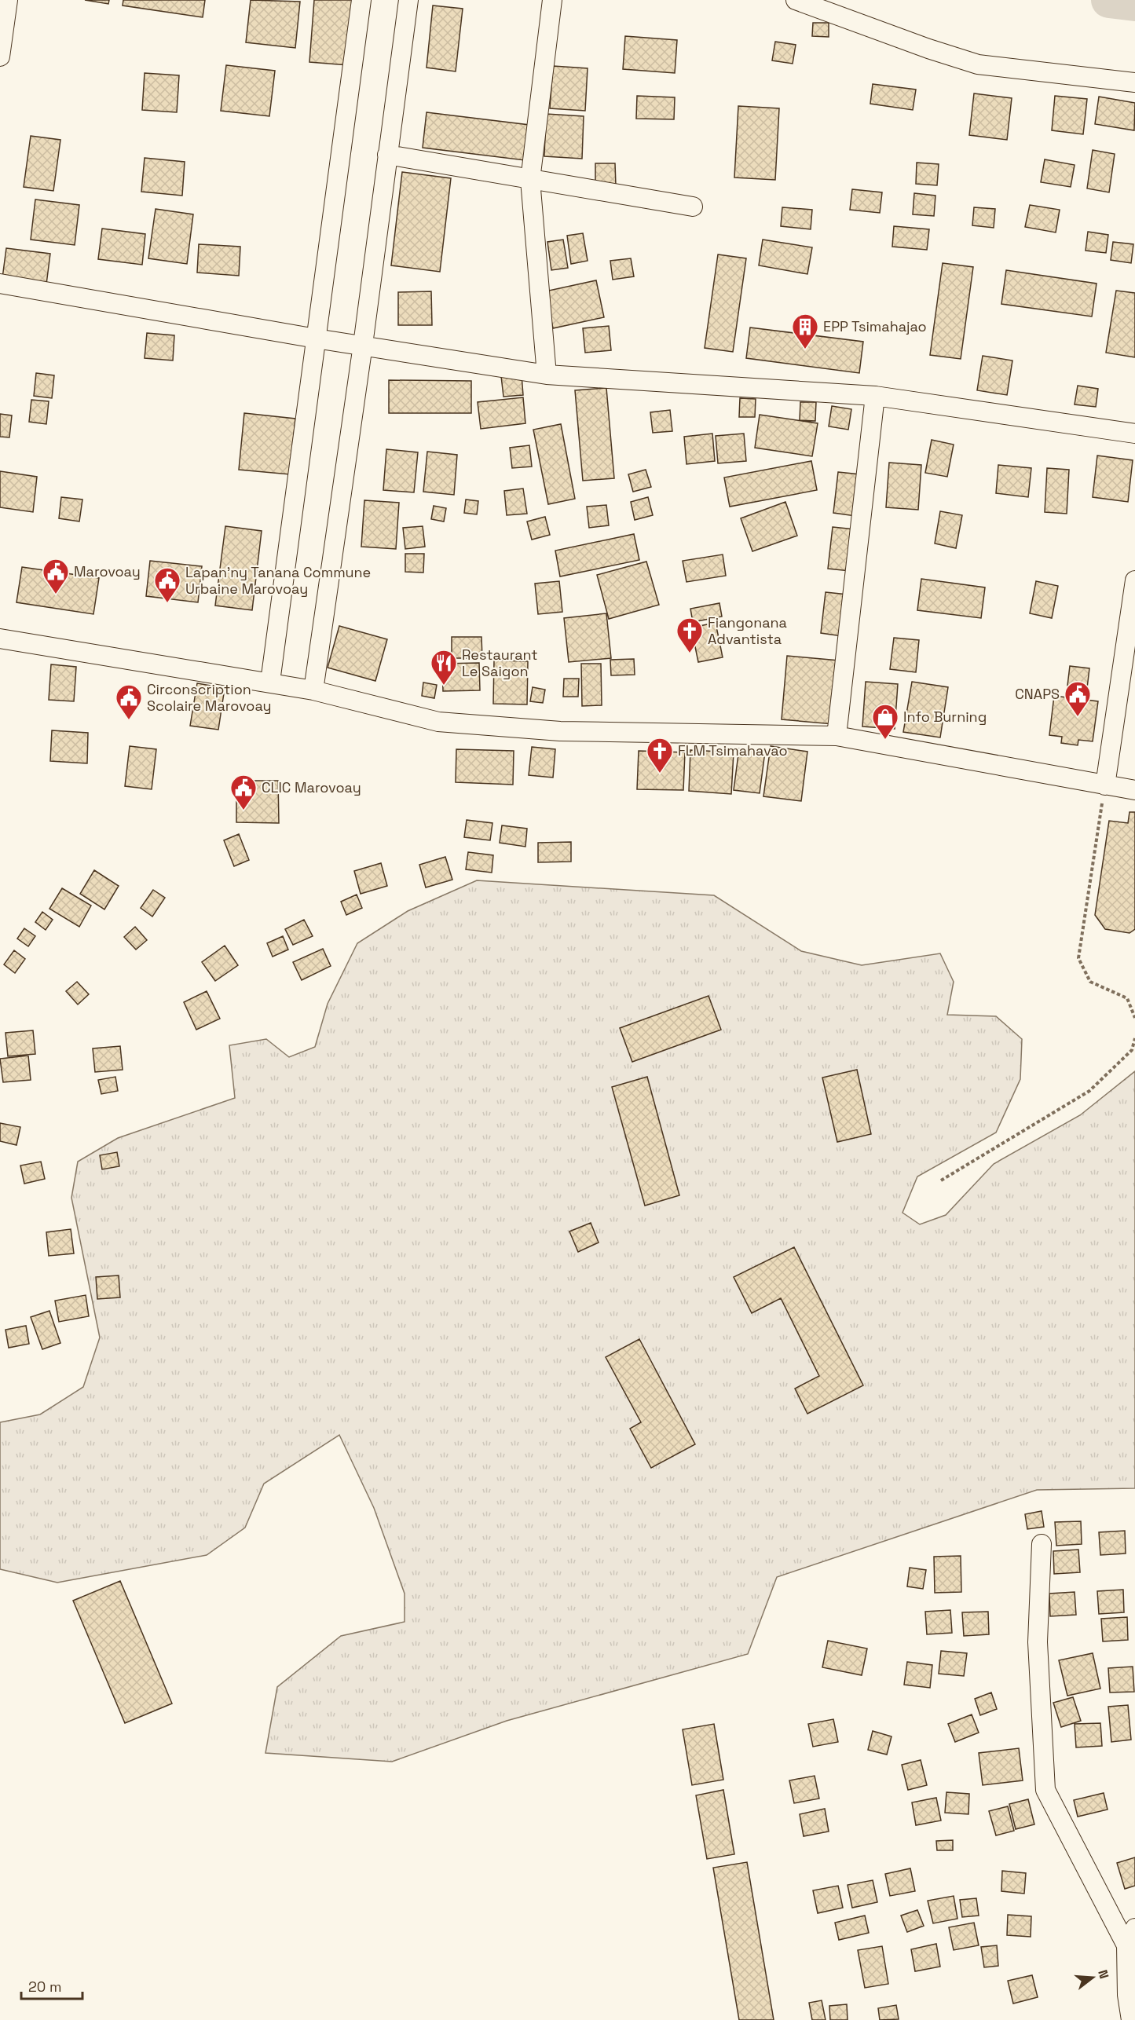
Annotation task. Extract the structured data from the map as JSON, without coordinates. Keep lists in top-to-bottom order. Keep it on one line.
{"places":{"building":["EPP Tsimahajao"],"public building":["Marovoay","Lapan'ny Tanana Commune Urbaine Marovoay","CNAPS","Circonscription Scolaire Marovoay","CLIC Marovoay"],"church":["Fiangonana Advantista","FLM Tsimahavao"],"restaurant":["Restaurant Le Saigon"],"shop":["Info Burning"]},"scale_bar":"20 m","north":"right"}
